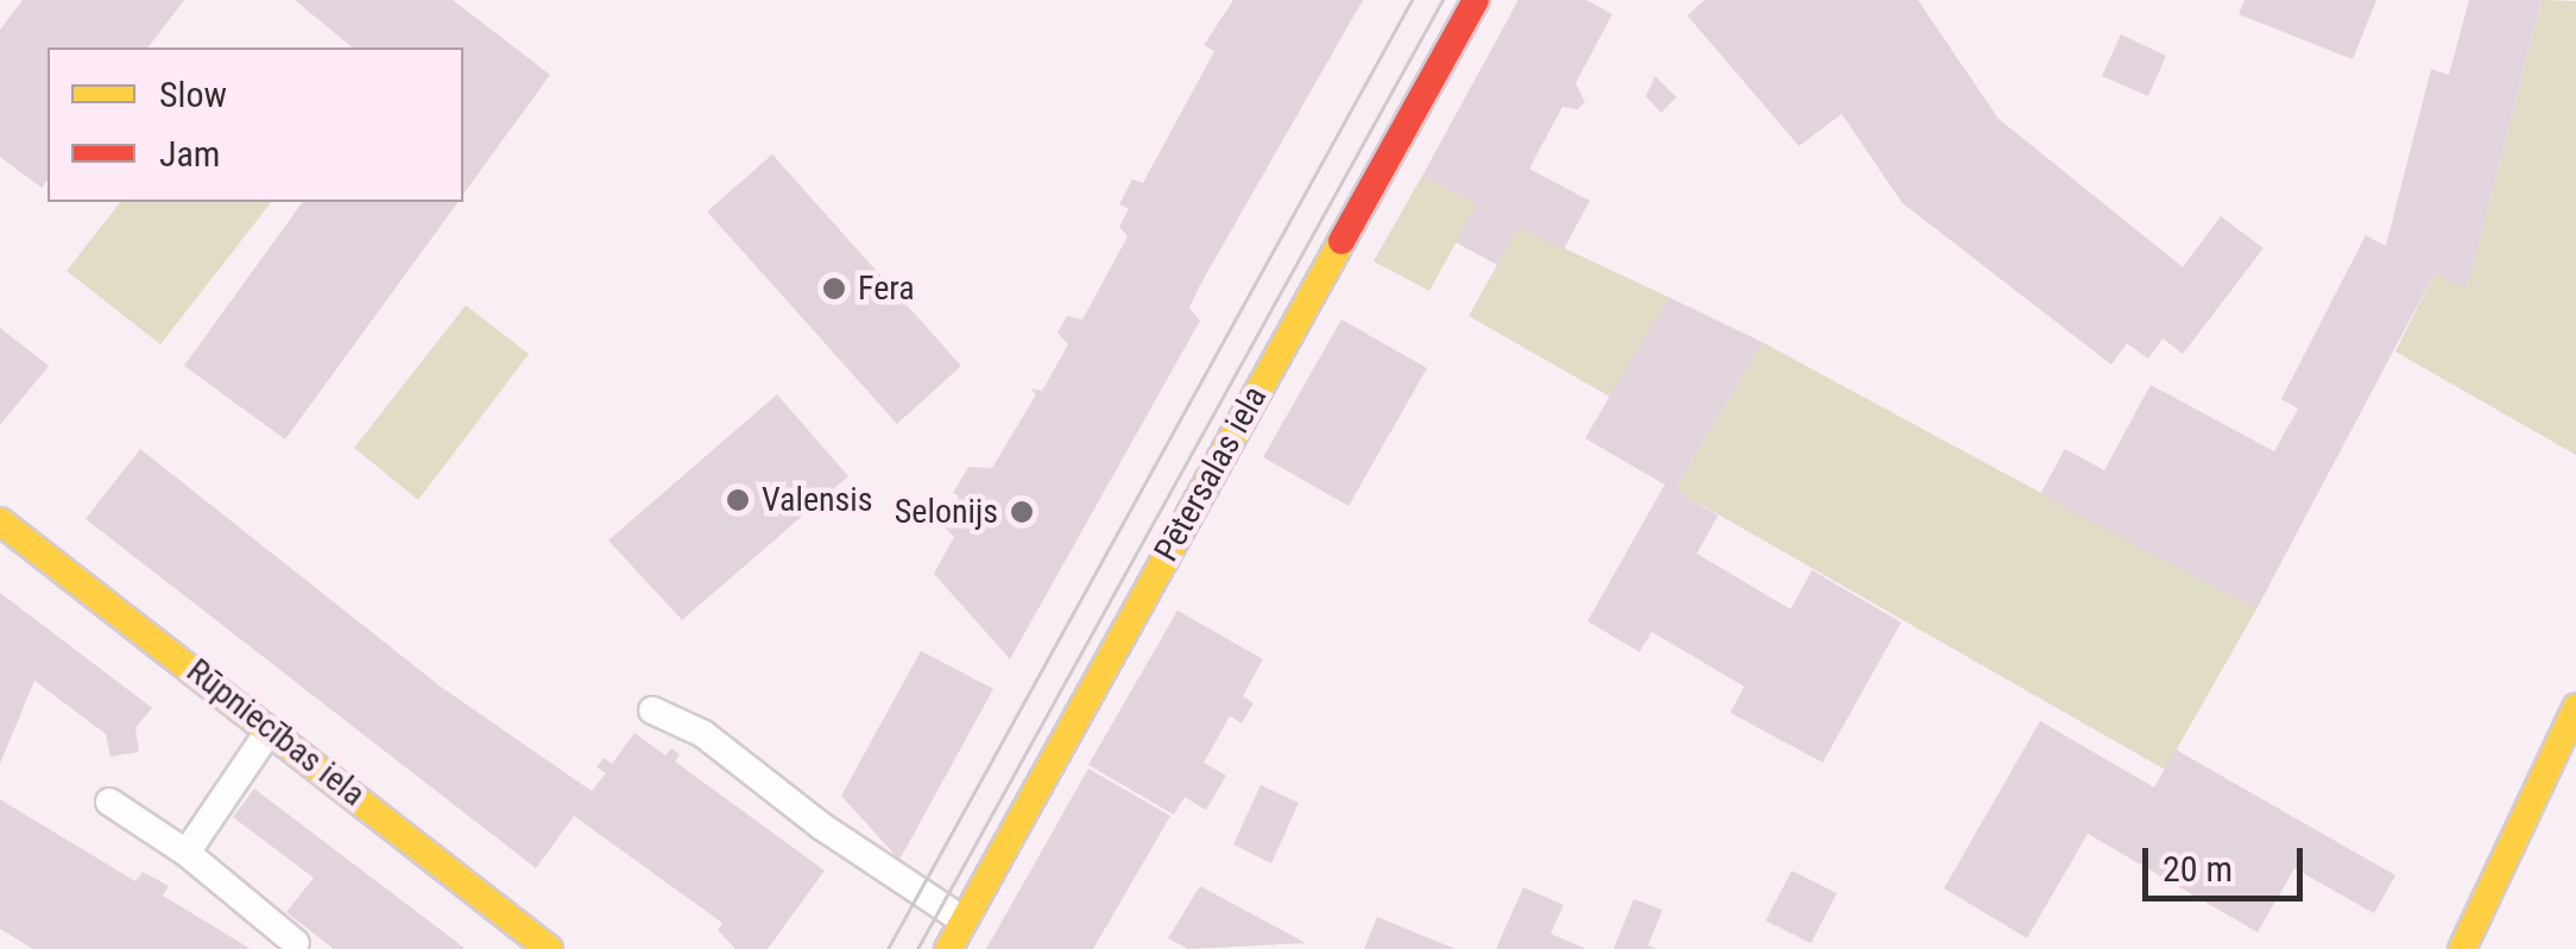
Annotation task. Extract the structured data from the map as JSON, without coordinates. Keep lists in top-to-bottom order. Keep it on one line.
{"streets":{"street":["Pētersalas iela","Rūpniecības iela"]},"places":["Fera","Valensis","Selonijs"],"legend":["Slow","Jam"],"scale_bar":"20 m"}
